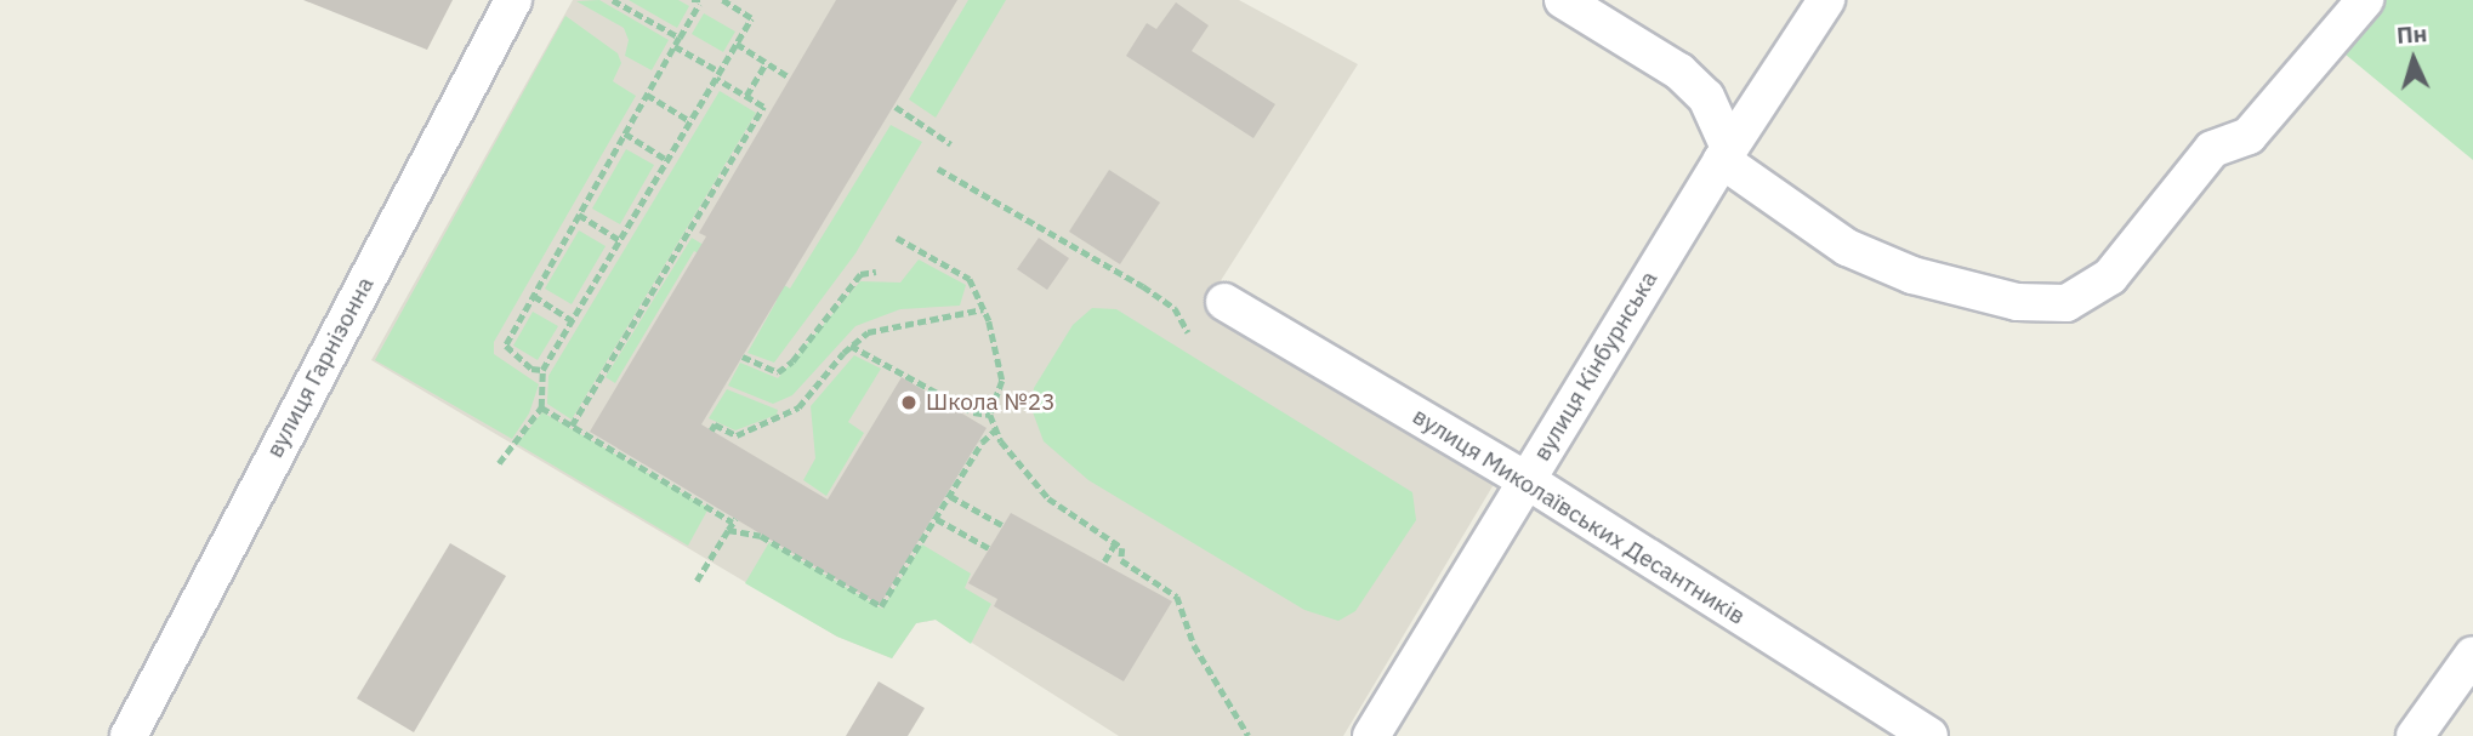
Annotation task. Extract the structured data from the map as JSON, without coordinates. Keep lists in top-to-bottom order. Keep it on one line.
{"streets":{"street":["вулиця Кінбурнська","вулиця Гарнізонна","вулиця Миколаївських Десантників"]},"crossings":[["вулиця Кінбурнська","вулиця Миколаївських Десантників"]],"places":["Школа №23"],"north":"top"}
